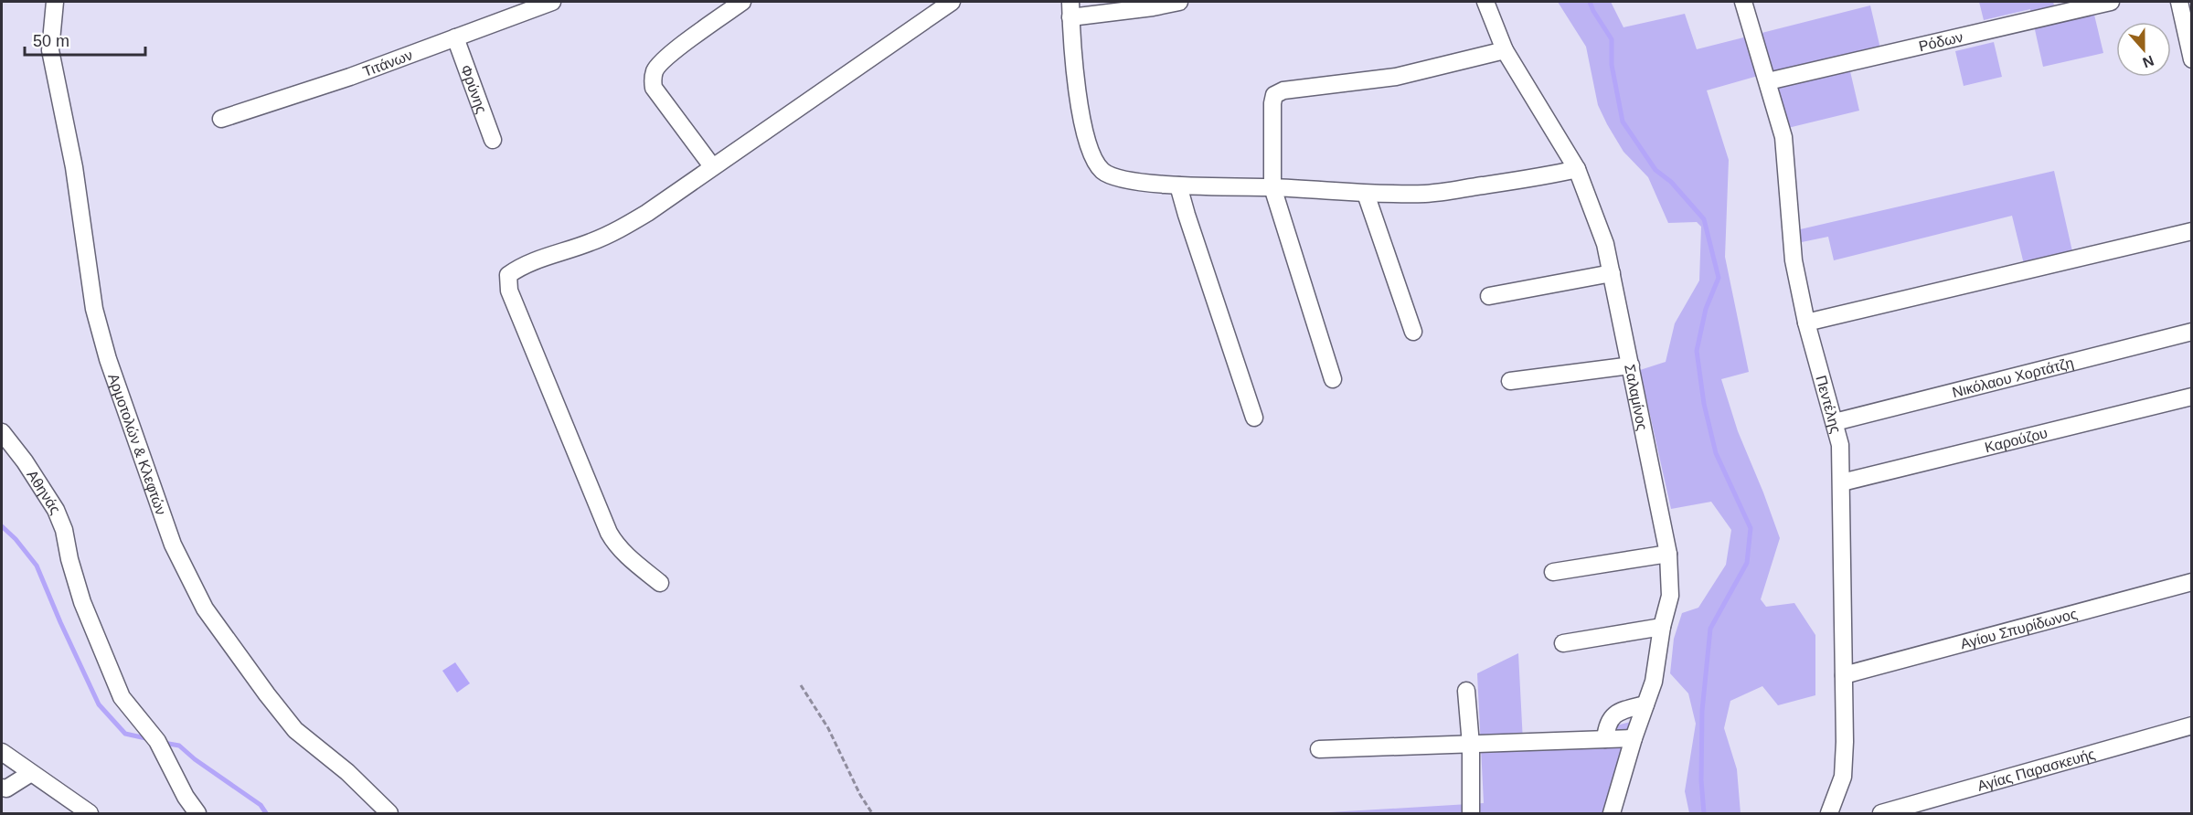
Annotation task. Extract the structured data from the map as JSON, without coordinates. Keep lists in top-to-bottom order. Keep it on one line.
{"streets":{"street":["Ρόδων","Τιτάνων","Φρύνης","Νικόλαου Χορτάτζη","Σαλαμίνος","Πεντέλης","Καρούζου","Αρμοτολών & Κλεφτών","Αθηνάς","Αγίου Σπυρίδωνος","Αγίας Παρασκευής"]},"crossings":[["Ρόδων","Πεντέλης"],["Τιτάνων","Φρύνης"],["Νικόλαου Χορτάτζη","Πεντέλης"],["Πεντέλης","Καρούζου"],["Πεντέλης","Αγίου Σπυρίδωνος"]],"scale_bar":"50 m","north":"bottom"}
